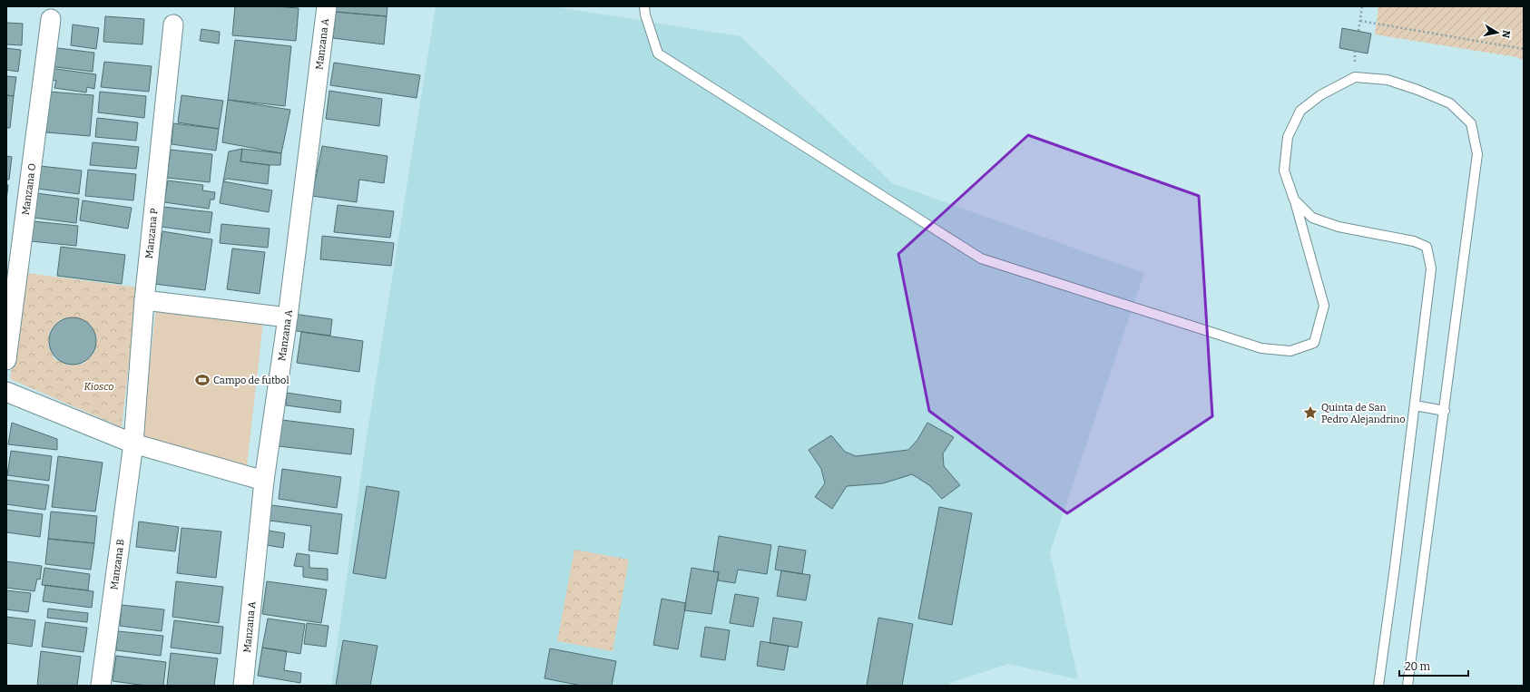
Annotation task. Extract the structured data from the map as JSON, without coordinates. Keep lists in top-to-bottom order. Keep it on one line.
{"streets":{"street":["Manzana A","Manzana O","Manzana P","Manzana B"]},"crossings":[["Manzana P","Manzana B"]],"parks":["Kiosco"],"places":{"sports":["Campo de futbol"],"place":["Quinta de San Pedro Alejandrino"]},"scale_bar":"20 m","north":"right"}
